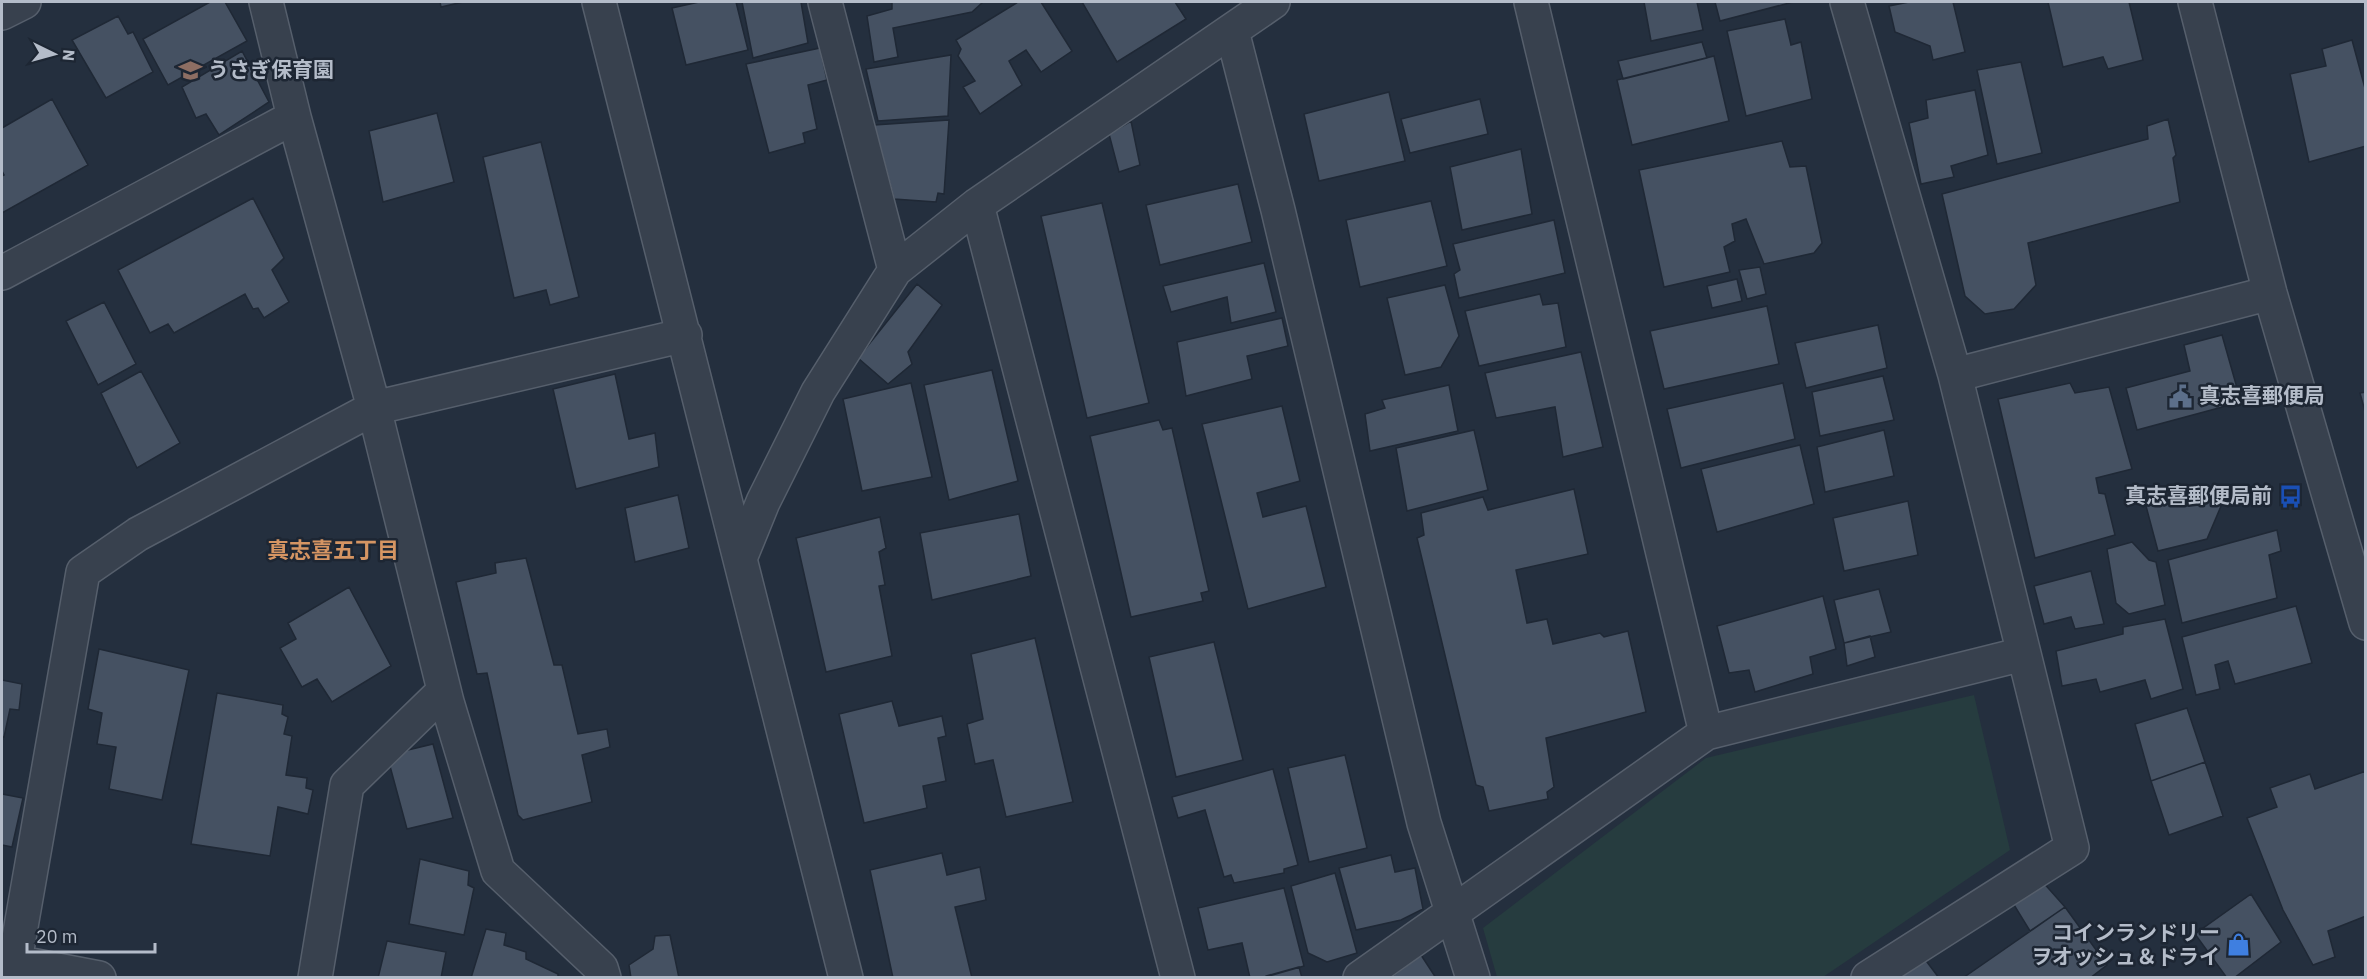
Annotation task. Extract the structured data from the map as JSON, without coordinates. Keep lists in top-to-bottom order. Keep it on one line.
{"districts":["真志喜五丁目"],"places":{"school or university":["うさぎ保育園"],"public building":["真志喜郵便局"],"bus stop":["真志喜郵便局前"],"shop":["コインランドリー ヲオッシュ＆ドライ"]},"scale_bar":"20 m","north":"right"}
